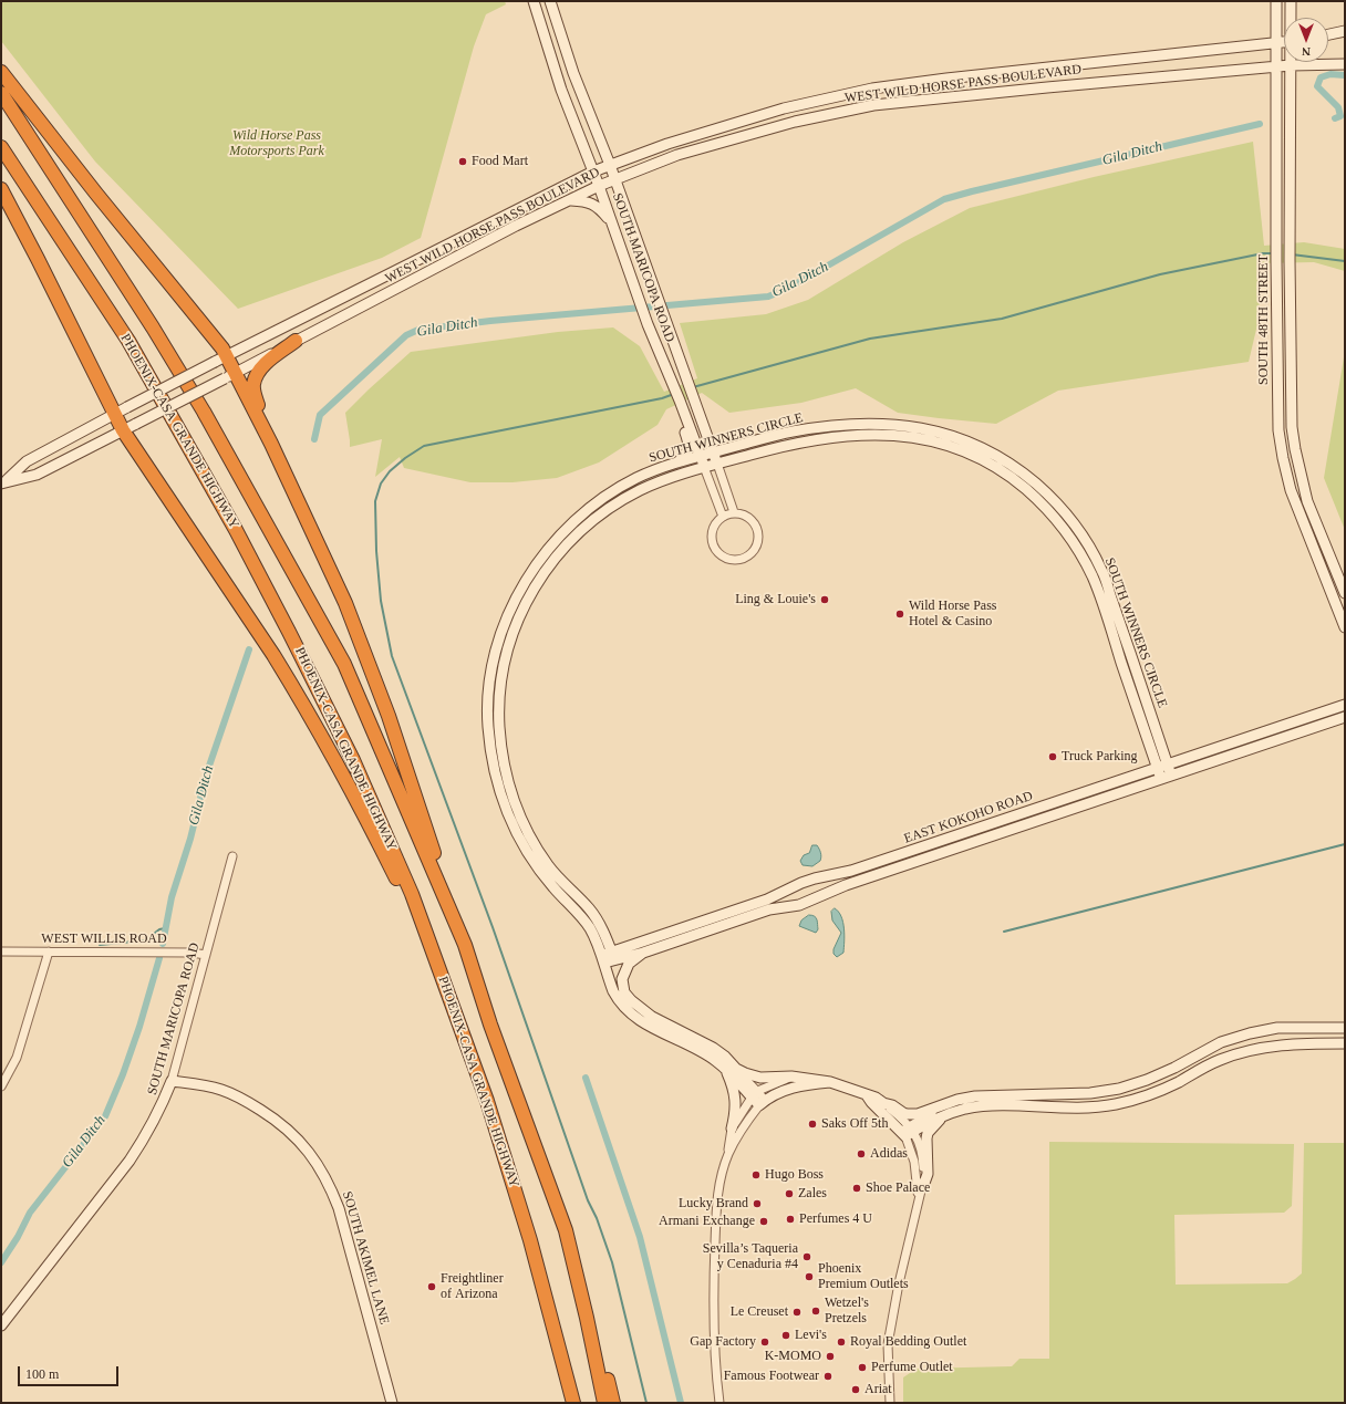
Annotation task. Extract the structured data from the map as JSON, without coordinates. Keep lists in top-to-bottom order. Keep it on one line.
{"streets":{"highway":["PHOENIX-CASA GRANDE HIGHWAY"],"street":["WEST WILD HORSE PASS BOULEVARD","SOUTH MARICOPA ROAD","SOUTH 48TH STREET","SOUTH WINNERS CIRCLE","EAST KOKOHO ROAD","WEST WILLIS ROAD","SOUTH AKIMEL LANE"]},"crossings":[["WEST WILD HORSE PASS BOULEVARD","SOUTH MARICOPA ROAD"],["WEST WILD HORSE PASS BOULEVARD","SOUTH 48TH STREET"],["SOUTH MARICOPA ROAD","SOUTH WINNERS CIRCLE"],["SOUTH MARICOPA ROAD","WEST WILLIS ROAD"],["SOUTH MARICOPA ROAD","SOUTH AKIMEL LANE"],["SOUTH WINNERS CIRCLE","EAST KOKOHO ROAD"]],"water":["Gila Ditch"],"parks":["Wild Horse Pass Motorsports Park"],"places":["Food Mart","Ling & Louie's","Wild Horse Pass Hotel & Casino","Truck Parking","Saks Off 5th","Adidas","Hugo Boss","Shoe Palace","Zales","Lucky Brand","Perfumes 4 U","Armani Exchange","Sevilla’s Taqueria y Cenaduria #4","Phoenix Premium Outlets","Freightliner of Arizona","Wetzel's Pretzels","Le Creuset","Levi's","Gap Factory","Royal Bedding Outlet","K-MOMO","Perfume Outlet","Famous Footwear","Ariat"],"scale_bar":"100 m","north":"bottom"}
